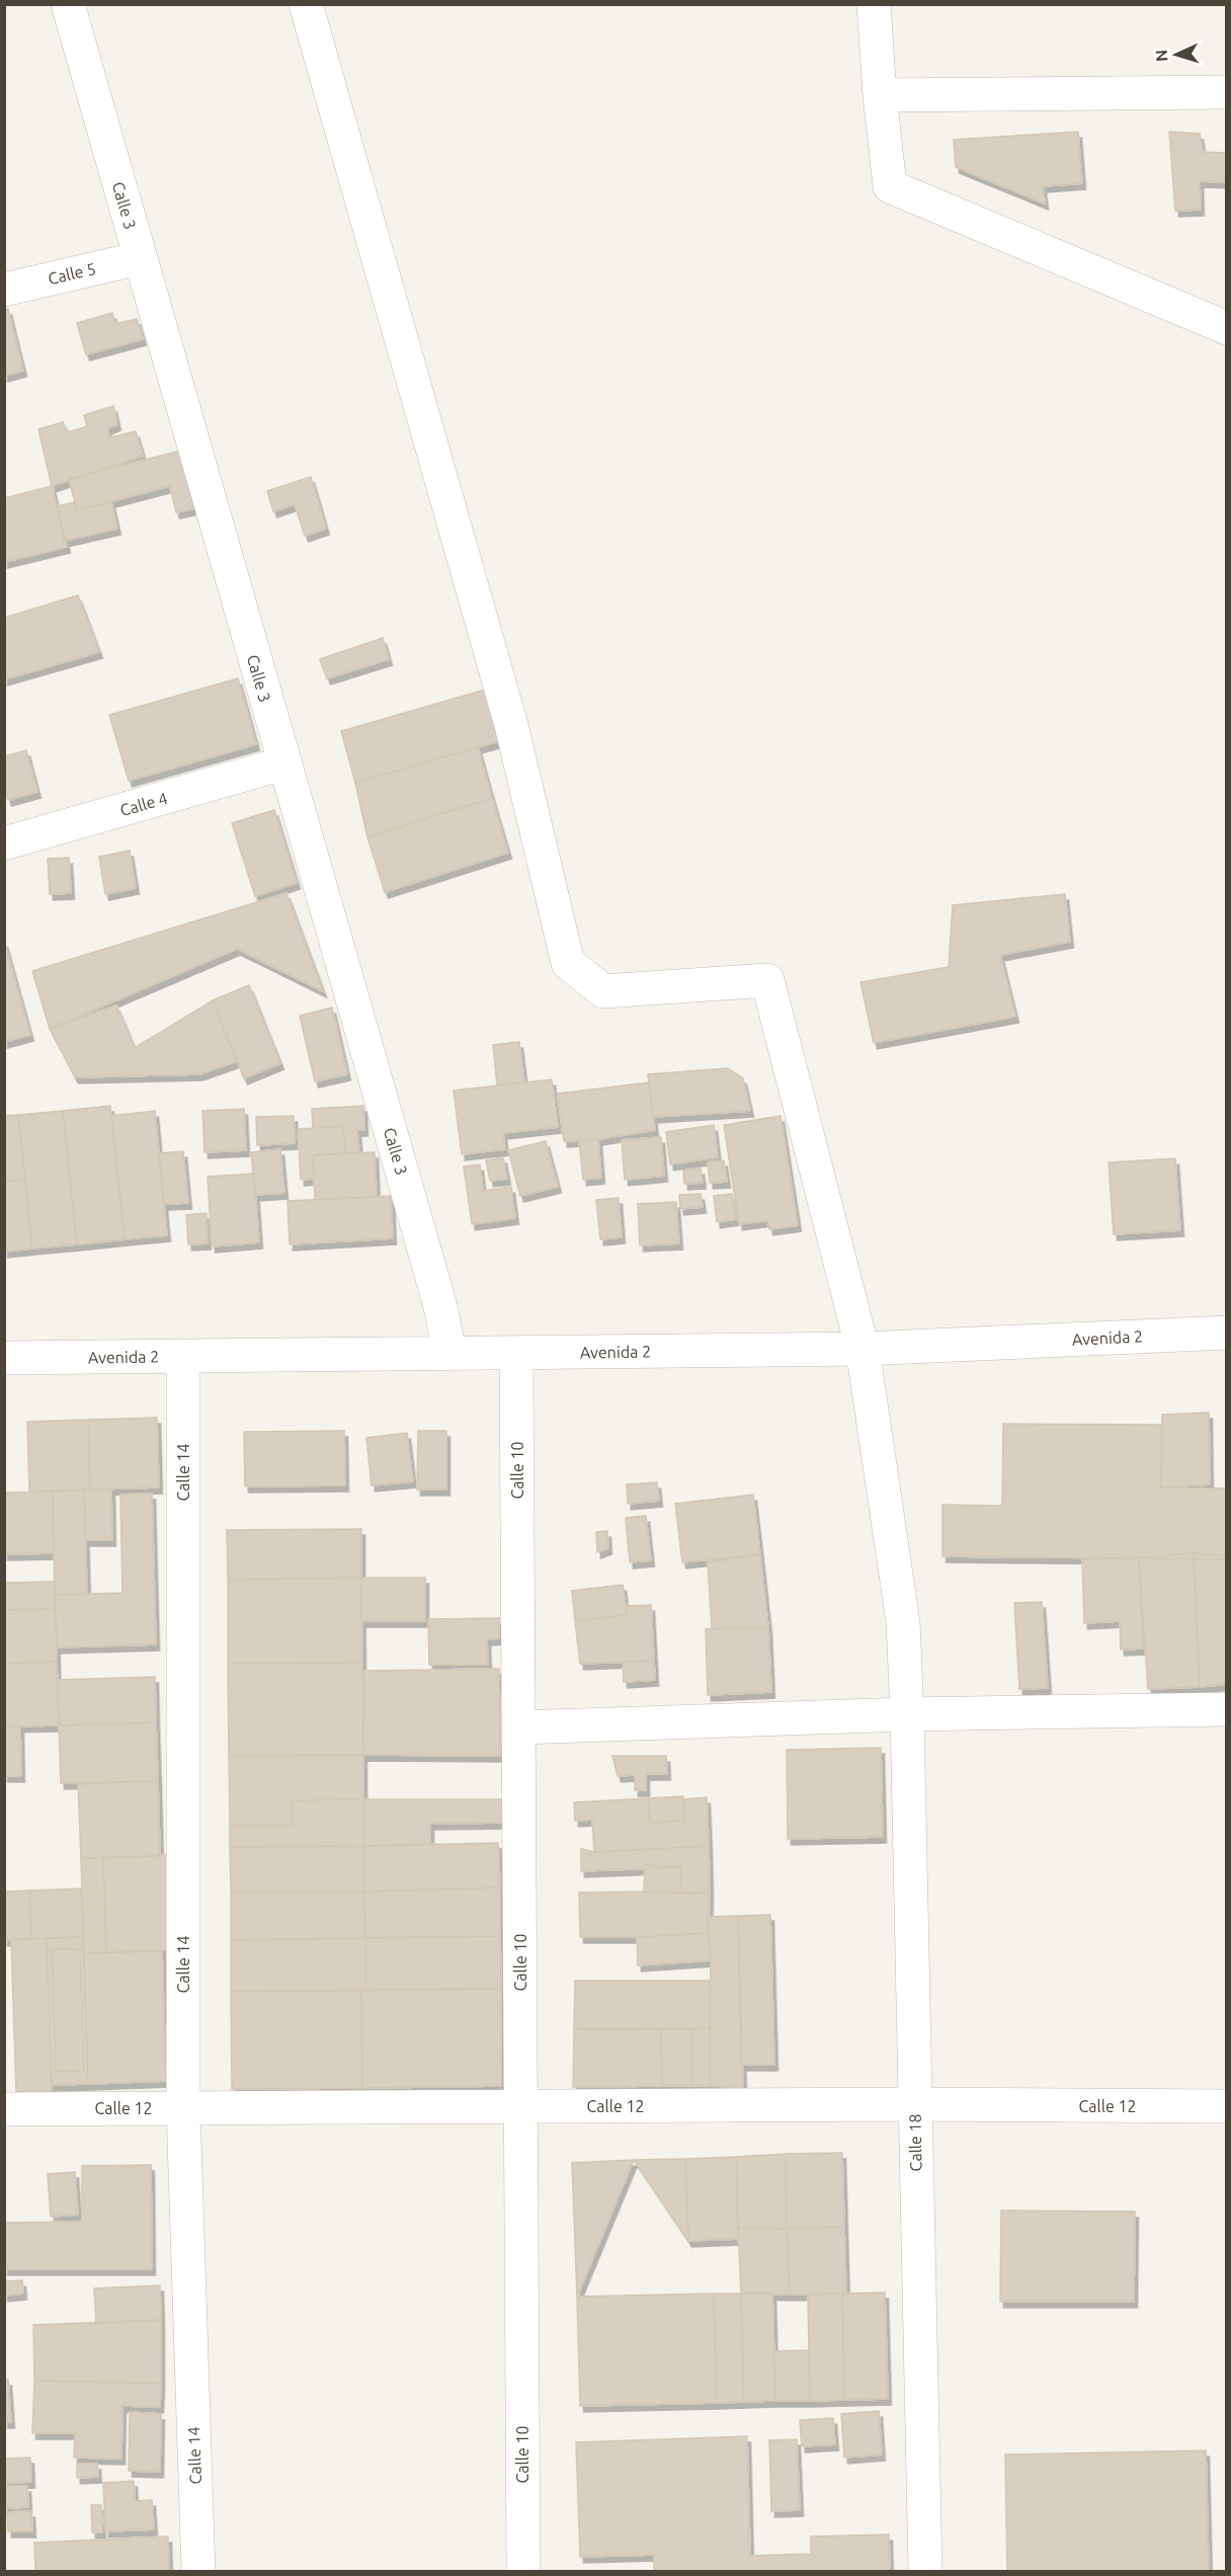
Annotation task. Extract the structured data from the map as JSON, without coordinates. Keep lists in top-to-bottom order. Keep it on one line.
{"streets":{"street":["Calle 3","Calle 5","Calle 4","Avenida 2","Calle 10","Calle 14","Calle 12","Calle 18"]},"crossings":[["Calle 3","Calle 5"],["Calle 3","Calle 4"],["Calle 3","Avenida 2"],["Avenida 2","Calle 10"],["Avenida 2","Calle 14"],["Avenida 2","Calle 18"],["Calle 10","Calle 12"],["Calle 14","Calle 12"],["Calle 12","Calle 18"]],"north":"left"}
